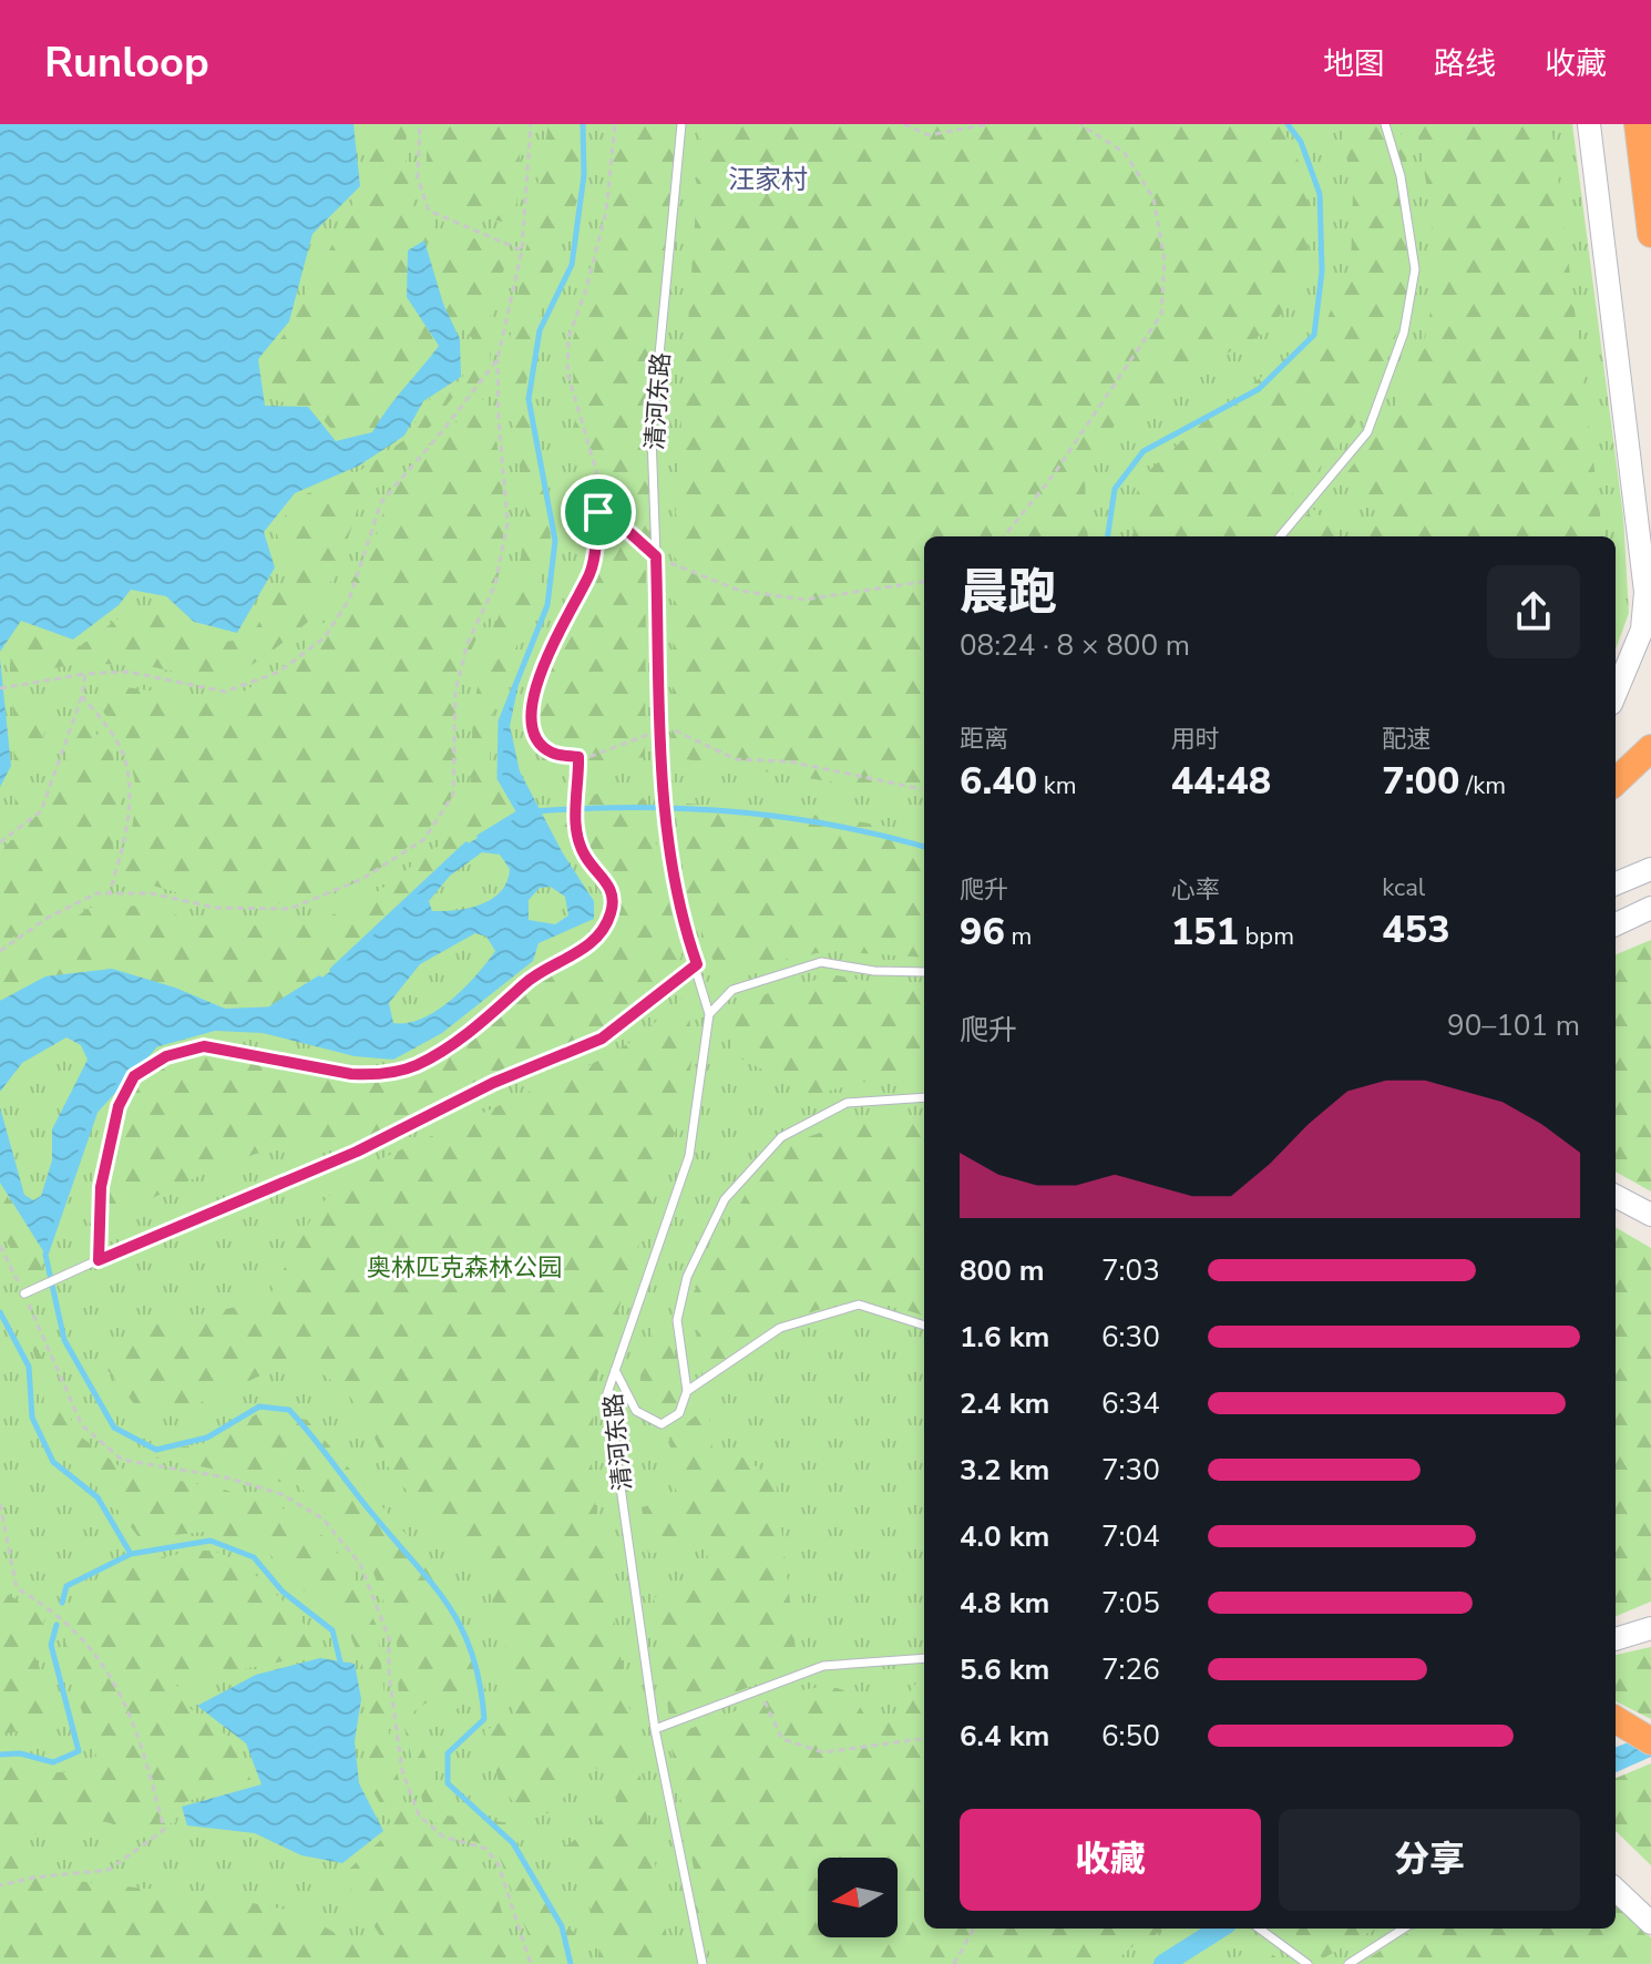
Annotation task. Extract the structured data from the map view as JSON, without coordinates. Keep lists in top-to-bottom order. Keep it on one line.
{"streets":{"lane":["清河东路"]},"districts":["汪家村"],"parks":["奥林匹克森林公园"],"north":"left","page":{"header":"Runloop","nav":["地图","路线","收藏"],"heading":["晨跑","08:24 · 8 × 800 m"],"stats":[["距离","6.40 km"],["用时","44:48"],["配速","7:00 /km"],["爬升","96 m"],["心率","151 bpm"],["kcal","453"]],"chart":["爬升","90–101 m"],"list":[{"name":"800 m","note":"7:03"},{"name":"1.6 km","note":"6:30"},{"name":"2.4 km","note":"6:34"},{"name":"3.2 km","note":"7:30"},{"name":"4.0 km","note":"7:04"},{"name":"4.8 km","note":"7:05"},{"name":"5.6 km","note":"7:26"},{"name":"6.4 km","note":"6:50"}],"buttons":["收藏","分享"]}}
